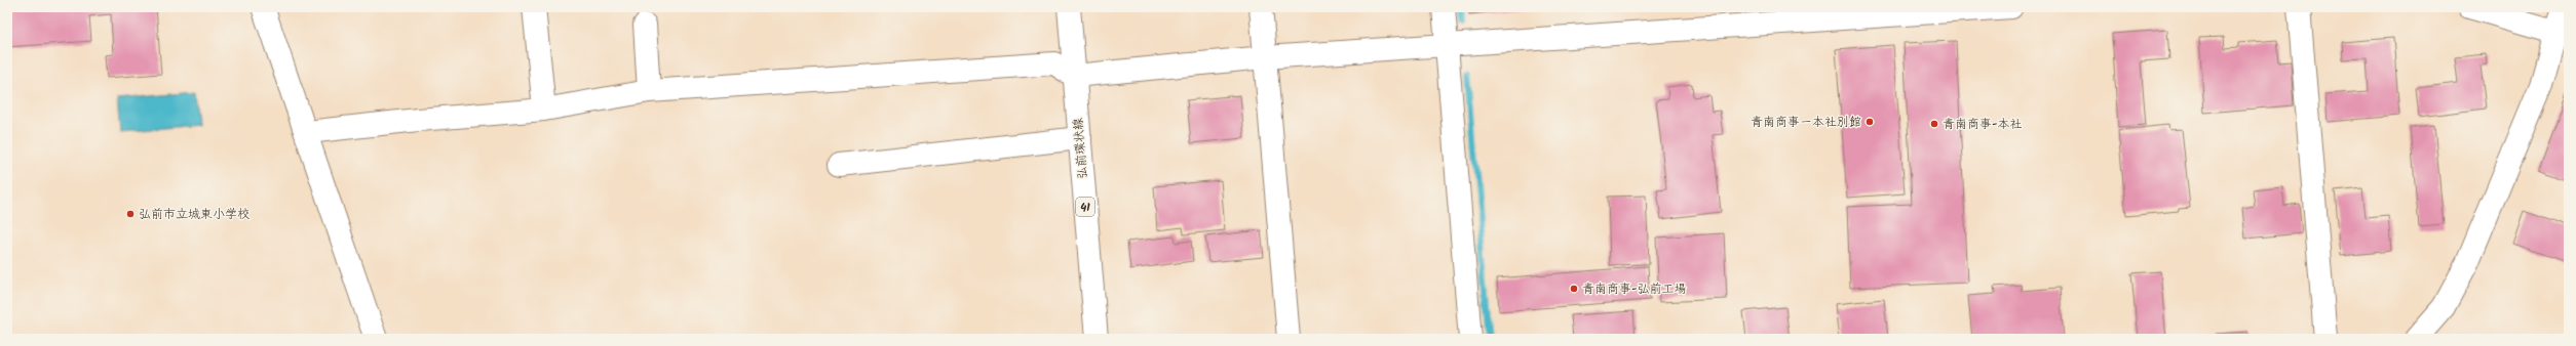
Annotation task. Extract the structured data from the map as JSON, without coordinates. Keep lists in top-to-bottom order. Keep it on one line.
{"streets":{"street":["弘前環状線","41"]},"places":["青南商事ー本社別館","青南商事-本社","弘前市立城東小学校","青南商事-弘前工場"]}
